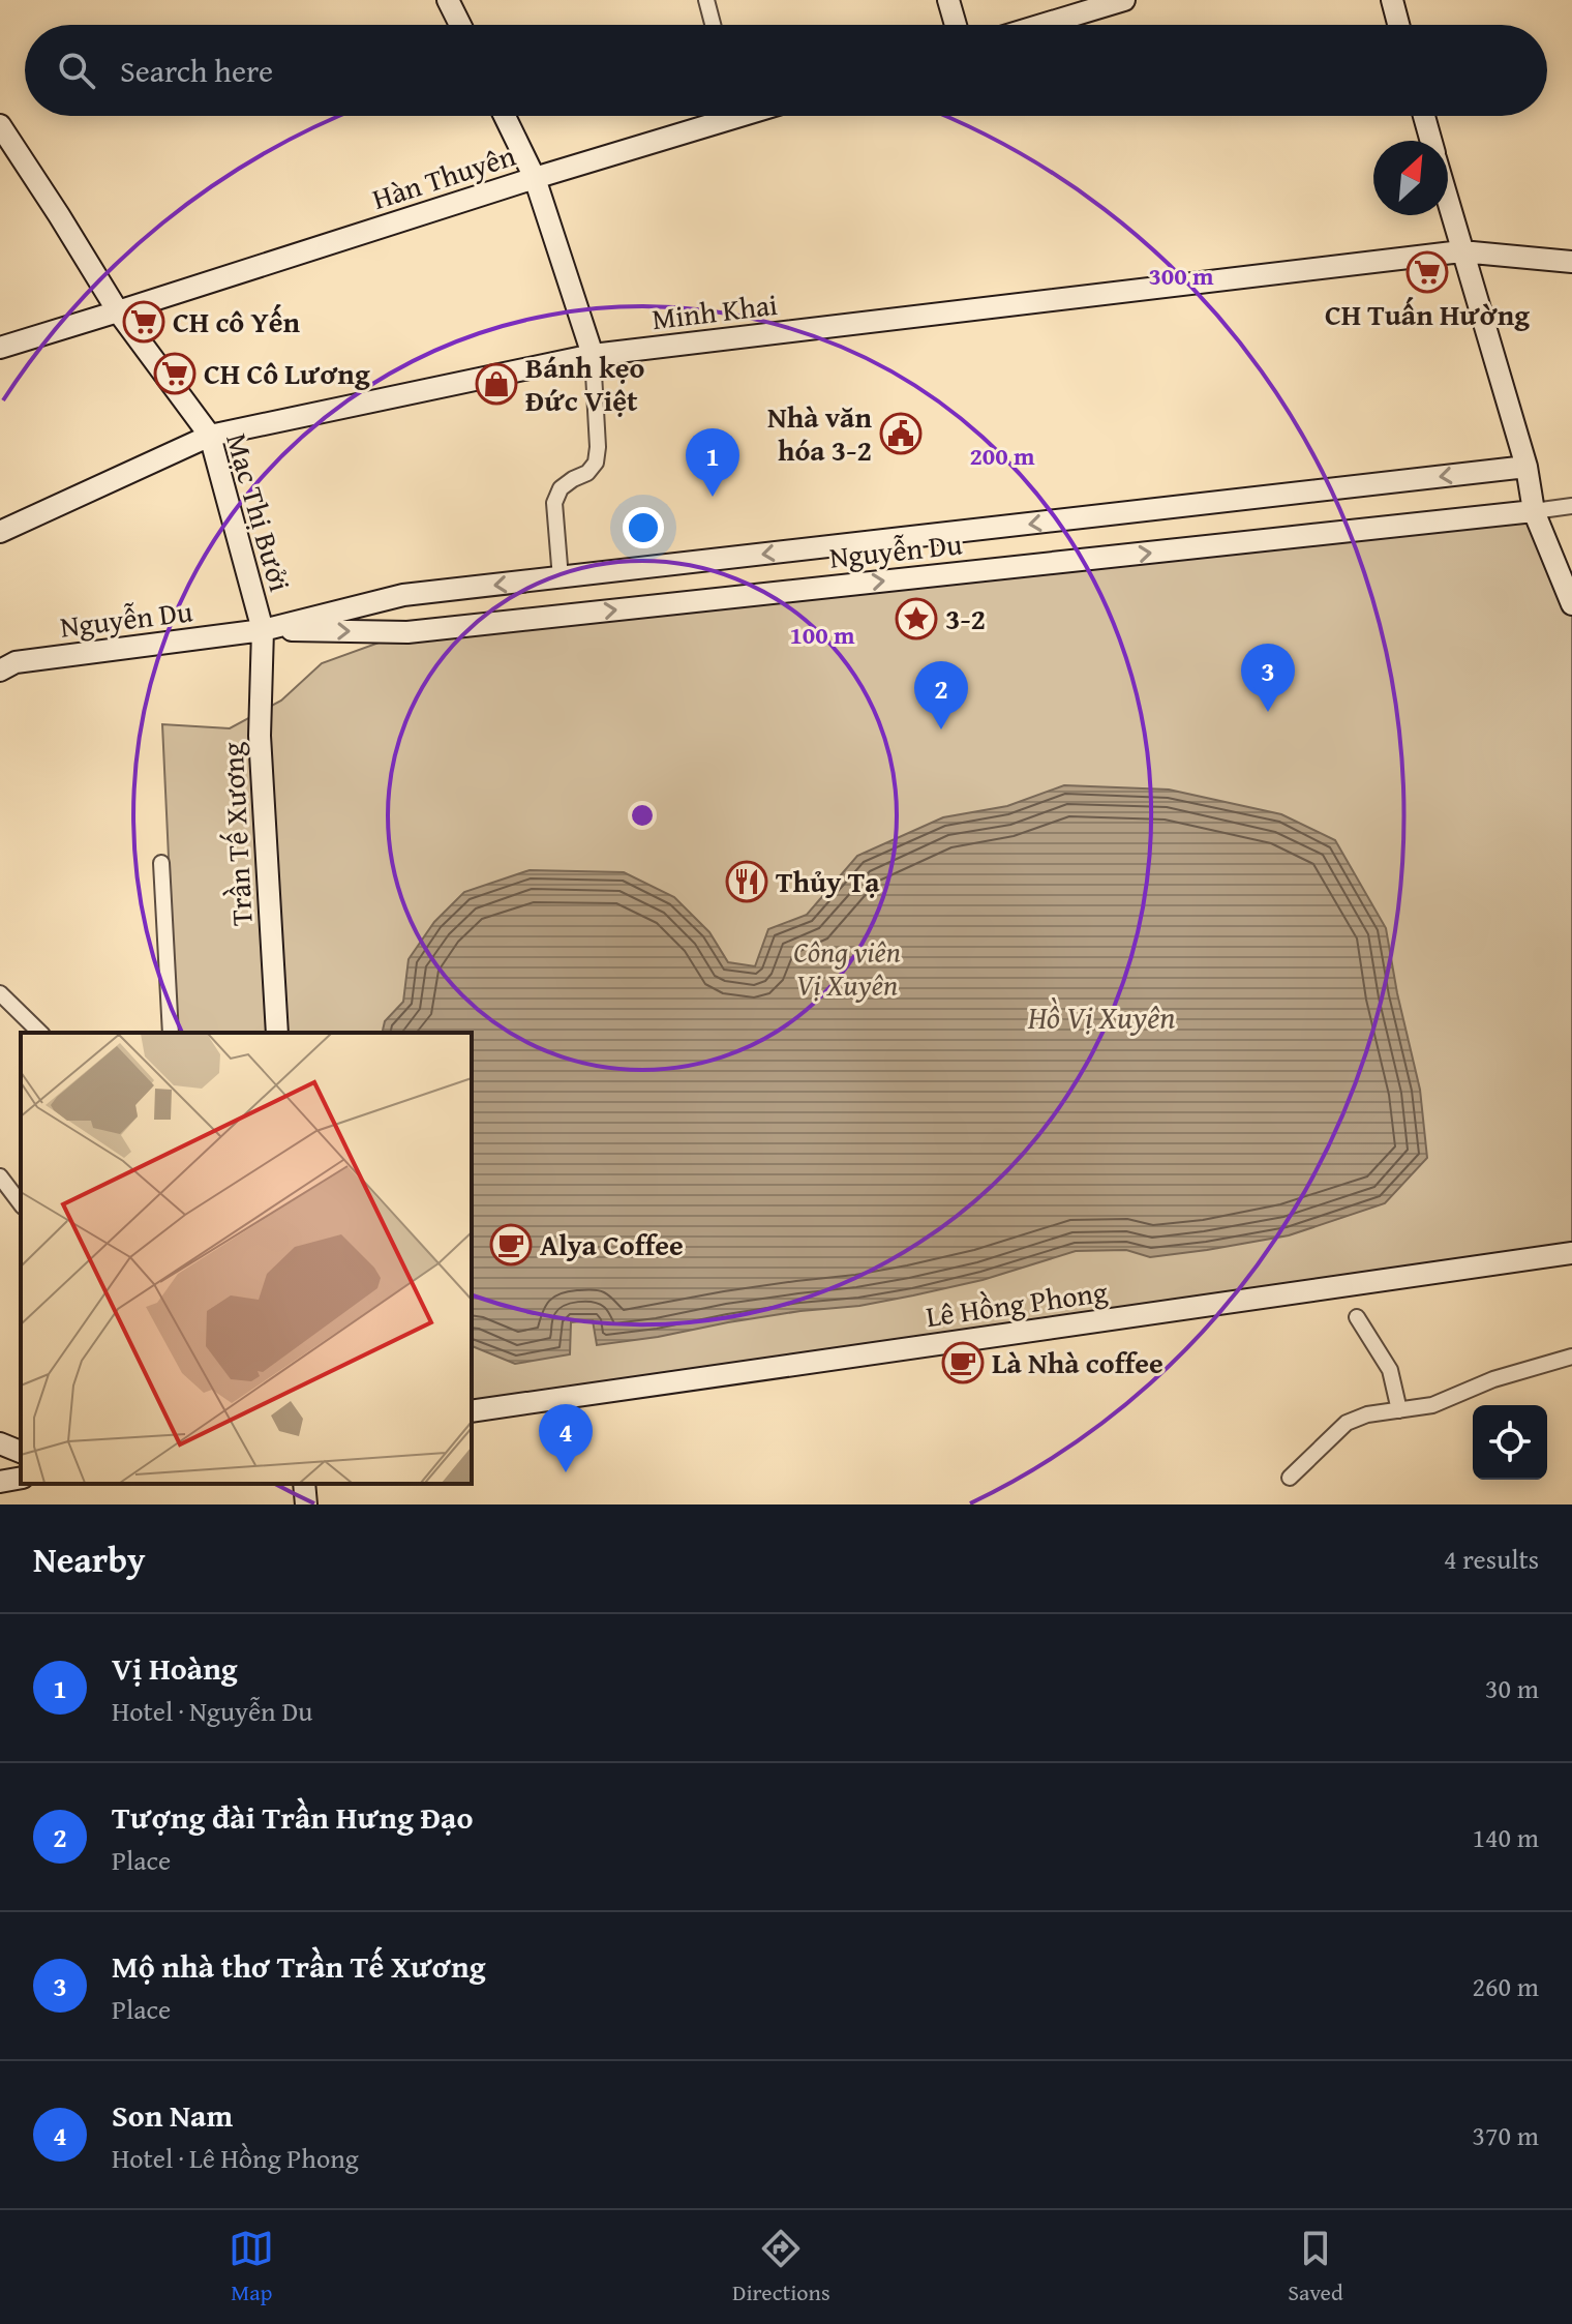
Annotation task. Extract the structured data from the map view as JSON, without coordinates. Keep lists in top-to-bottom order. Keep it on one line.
{"streets":{"street":["Hàn Thuyên","Minh Khai","Mạc Thị Bưởi","Nguyễn Du","Trần Tế Xương","Lê Hồng Phong"]},"crossings":[["Hàn Thuyên","Mạc Thị Bưởi"],["Minh Khai","Mạc Thị Bưởi"],["Mạc Thị Bưởi","Nguyễn Du"],["Mạc Thị Bưởi","Trần Tế Xương"],["Nguyễn Du","Trần Tế Xương"]],"water":["Hồ Vị Xuyên"],"parks":["Công viên Vị Xuyên"],"places":{"supermarket":["CH Tuấn Hường","CH cô Yến","CH Cô Lương"],"shop":["Bánh kẹo Đức Việt"],"public building":["Nhà văn hóa 3-2"],"place":["3-2"],"restaurant":["Thủy Tạ"],"cafe":["Alya Coffee","Là Nhà coffee"]},"north":"top right","page":{"search":"Search here","pins":["1","3","2","4"],"heading":["Nearby","4 results"],"list":[{"mark":"1","name":"Vị Hoàng","note":"Hotel · Nguyễn Du","value":"30 m"},{"mark":"2","name":"Tượng đài Trần Hưng Đạo","note":"Place","value":"140 m"},{"mark":"3","name":"Mộ nhà thơ Trần Tế Xương","note":"Place","value":"260 m"},{"mark":"4","name":"Son Nam","note":"Hotel · Lê Hồng Phong","value":"370 m"}],"nav":["Map","Directions","Saved"]},"rings":["300 m","200 m","100 m"]}
